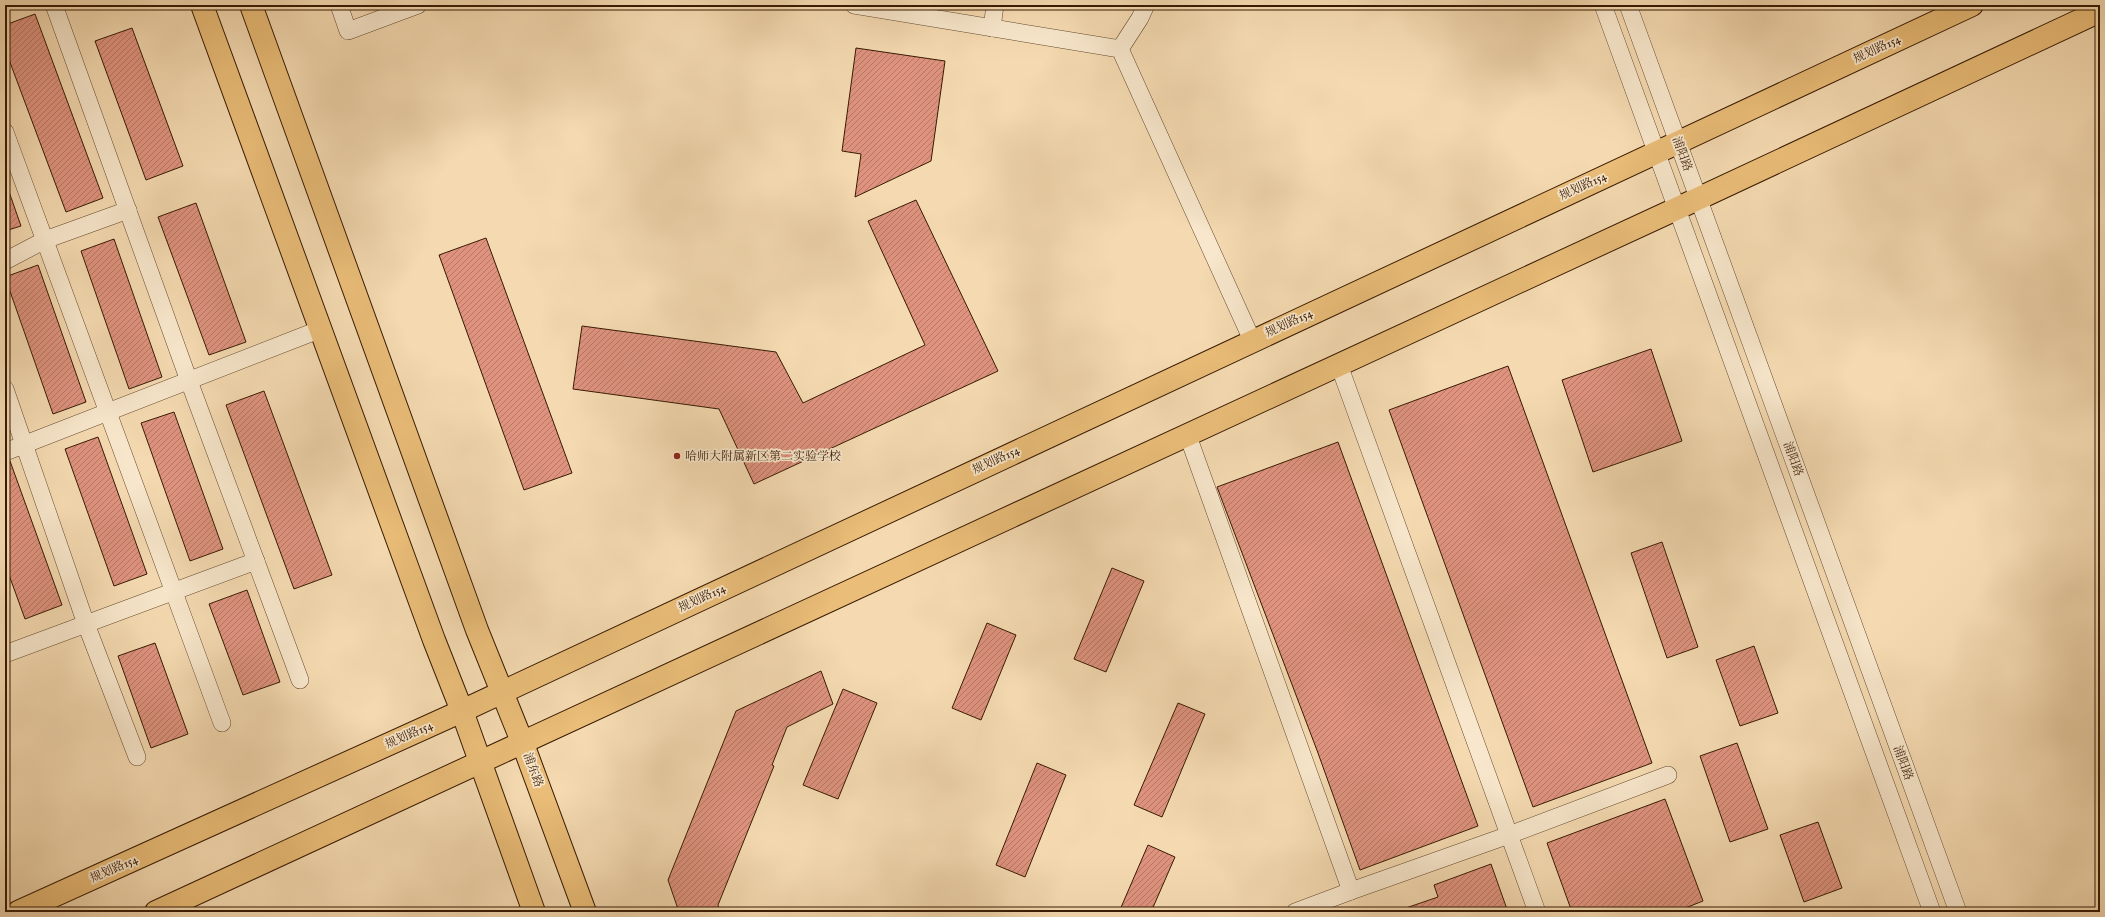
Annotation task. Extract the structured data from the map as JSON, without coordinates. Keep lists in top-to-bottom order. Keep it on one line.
{"streets":{"main road":["规划路154","浦东路"],"street":["浦阳路"]},"crossings":[["规划路154","浦阳路"],["规划路154","浦东路"]],"places":["哈师大附属新区第二实验学校"]}
